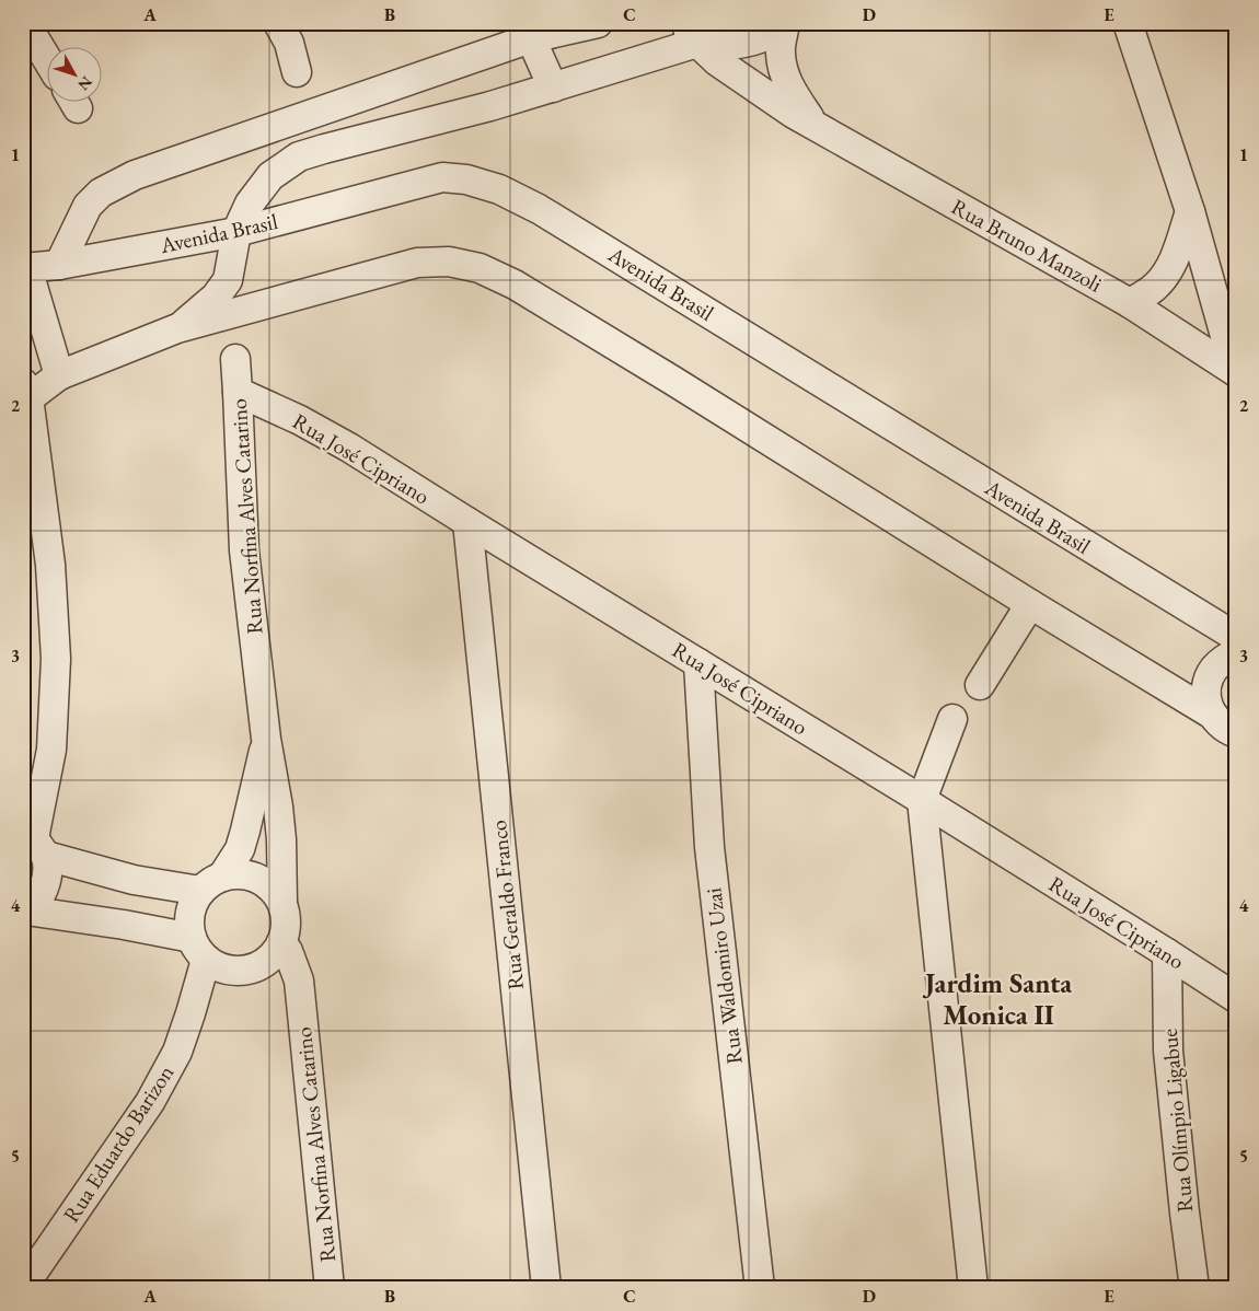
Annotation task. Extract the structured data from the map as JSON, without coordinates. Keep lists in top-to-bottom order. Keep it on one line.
{"streets":{"street":["Avenida Brasil","Rua Bruno Manzoli","Rua José Cipriano","Rua Norfina Alves Catarino","Rua Geraldo Franco","Rua Waldomiro Uzai","Rua Olímpio Ligabue","Rua Eduardo Barizon"]},"crossings":[["Rua José Cipriano","Rua Norfina Alves Catarino"],["Rua José Cipriano","Rua Geraldo Franco"],["Rua José Cipriano","Rua Waldomiro Uzai"],["Rua José Cipriano","Rua Olímpio Ligabue"],["Rua Norfina Alves Catarino","Rua Eduardo Barizon"]],"districts":["Jardim Santa Monica II"],"north":"bottom right","grid":{"columns":["A","B","C","D","E"],"rows":["1","2","3","4","5"]}}
